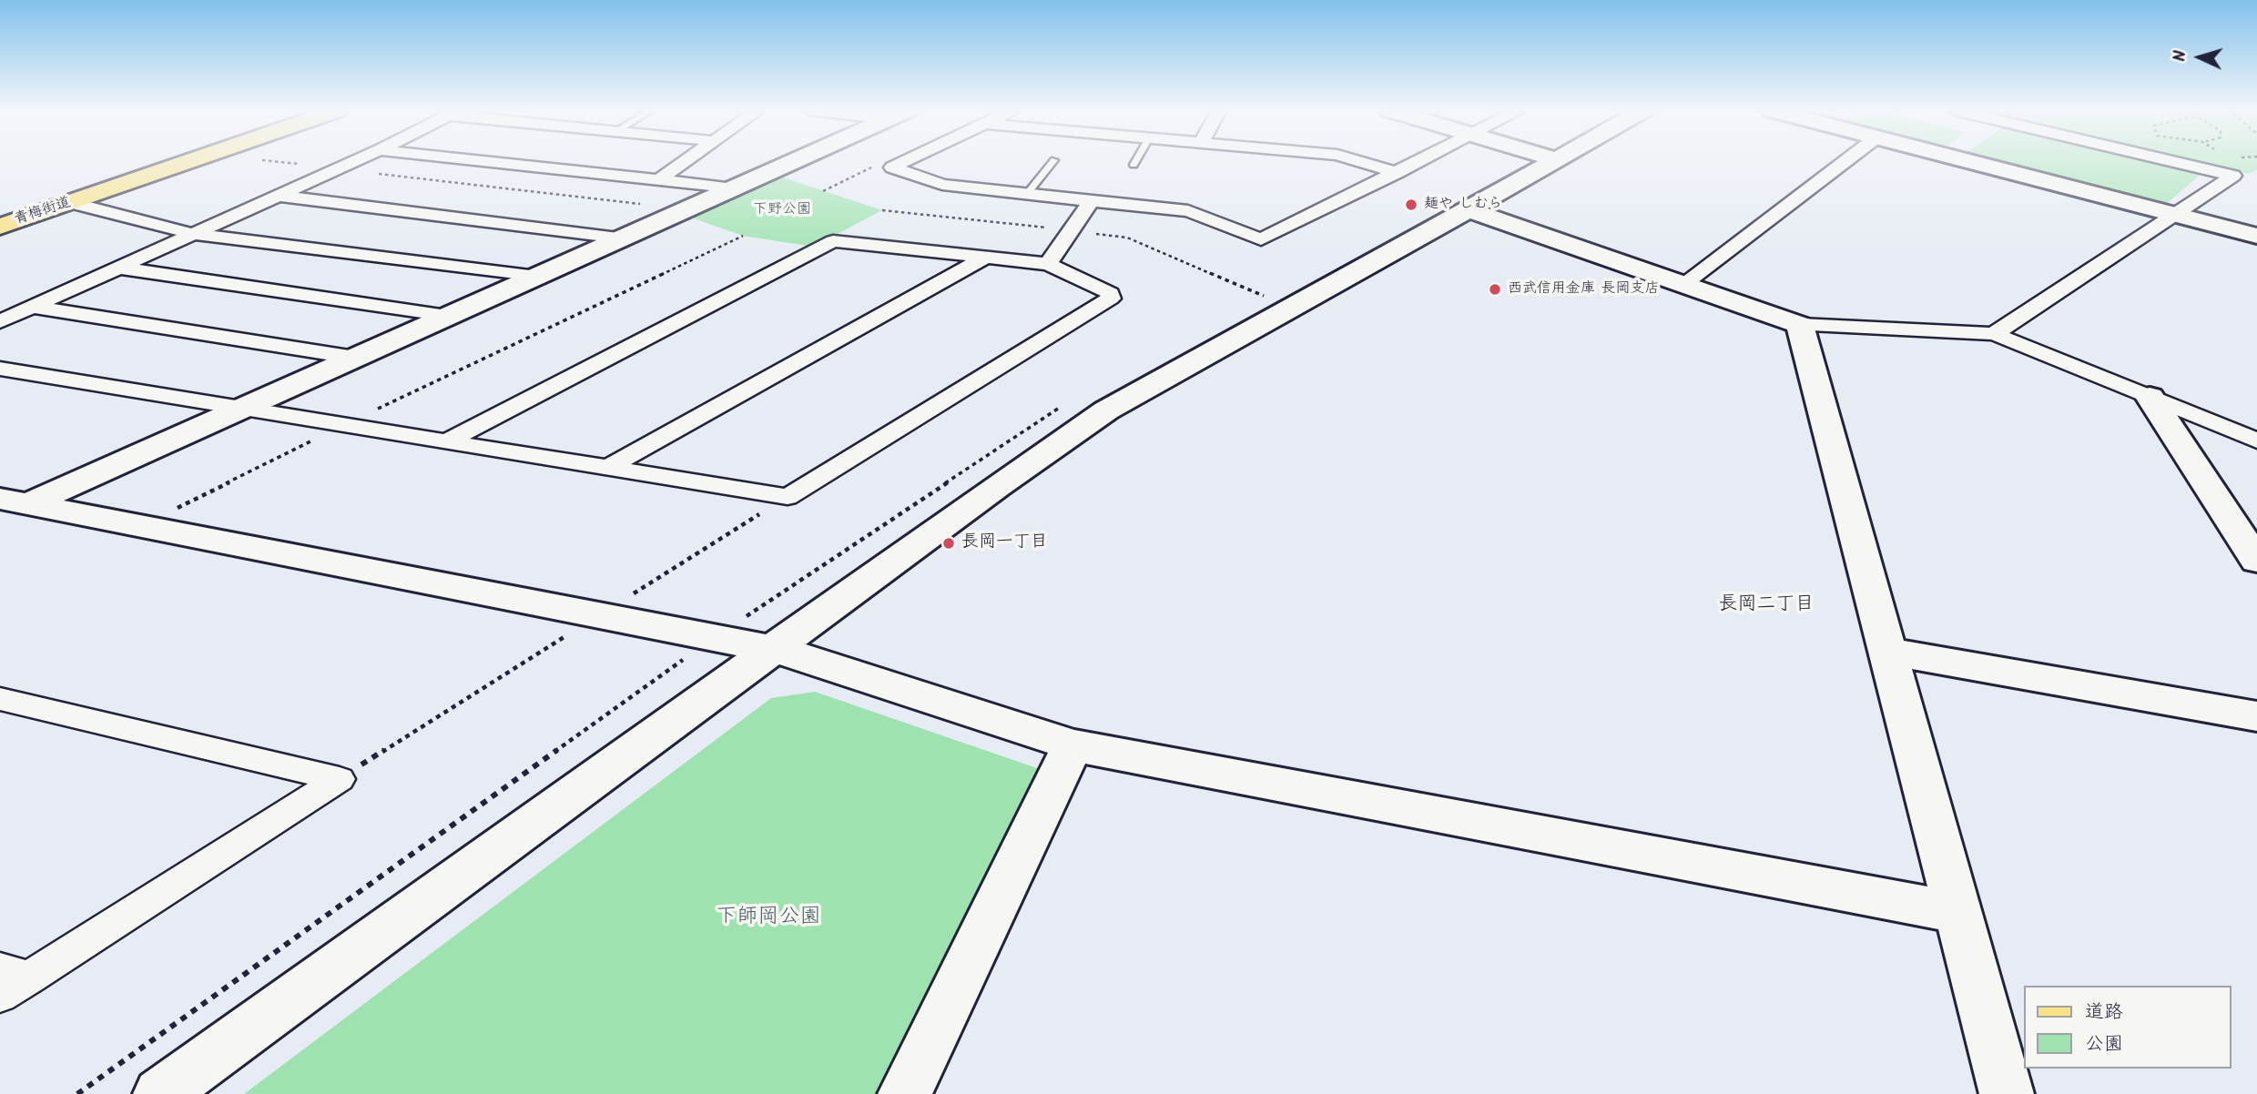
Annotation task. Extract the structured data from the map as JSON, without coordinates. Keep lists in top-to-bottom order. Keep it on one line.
{"streets":{"main road":["青梅街道"]},"districts":["長岡二丁目"],"parks":["下野公園","下師岡公園"],"places":["麺や しむら","西武信用金庫 長岡支店","長岡一丁目"],"legend":["道路","公園"],"north":"left"}
